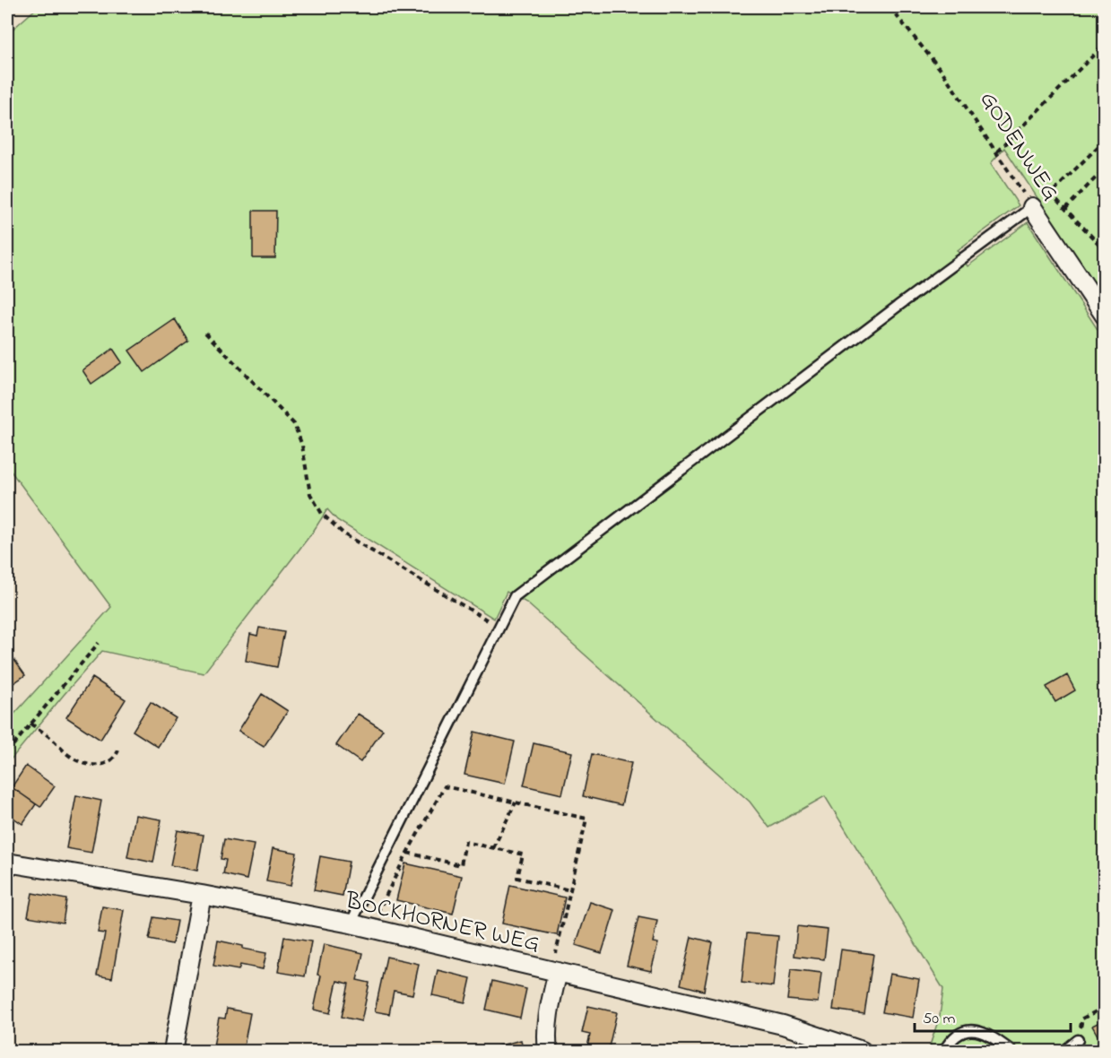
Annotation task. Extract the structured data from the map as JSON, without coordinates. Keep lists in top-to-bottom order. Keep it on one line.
{"streets":{"street":["GODENWEG","BOCKHORNER WEG"]},"scale_bar":"50 m"}
